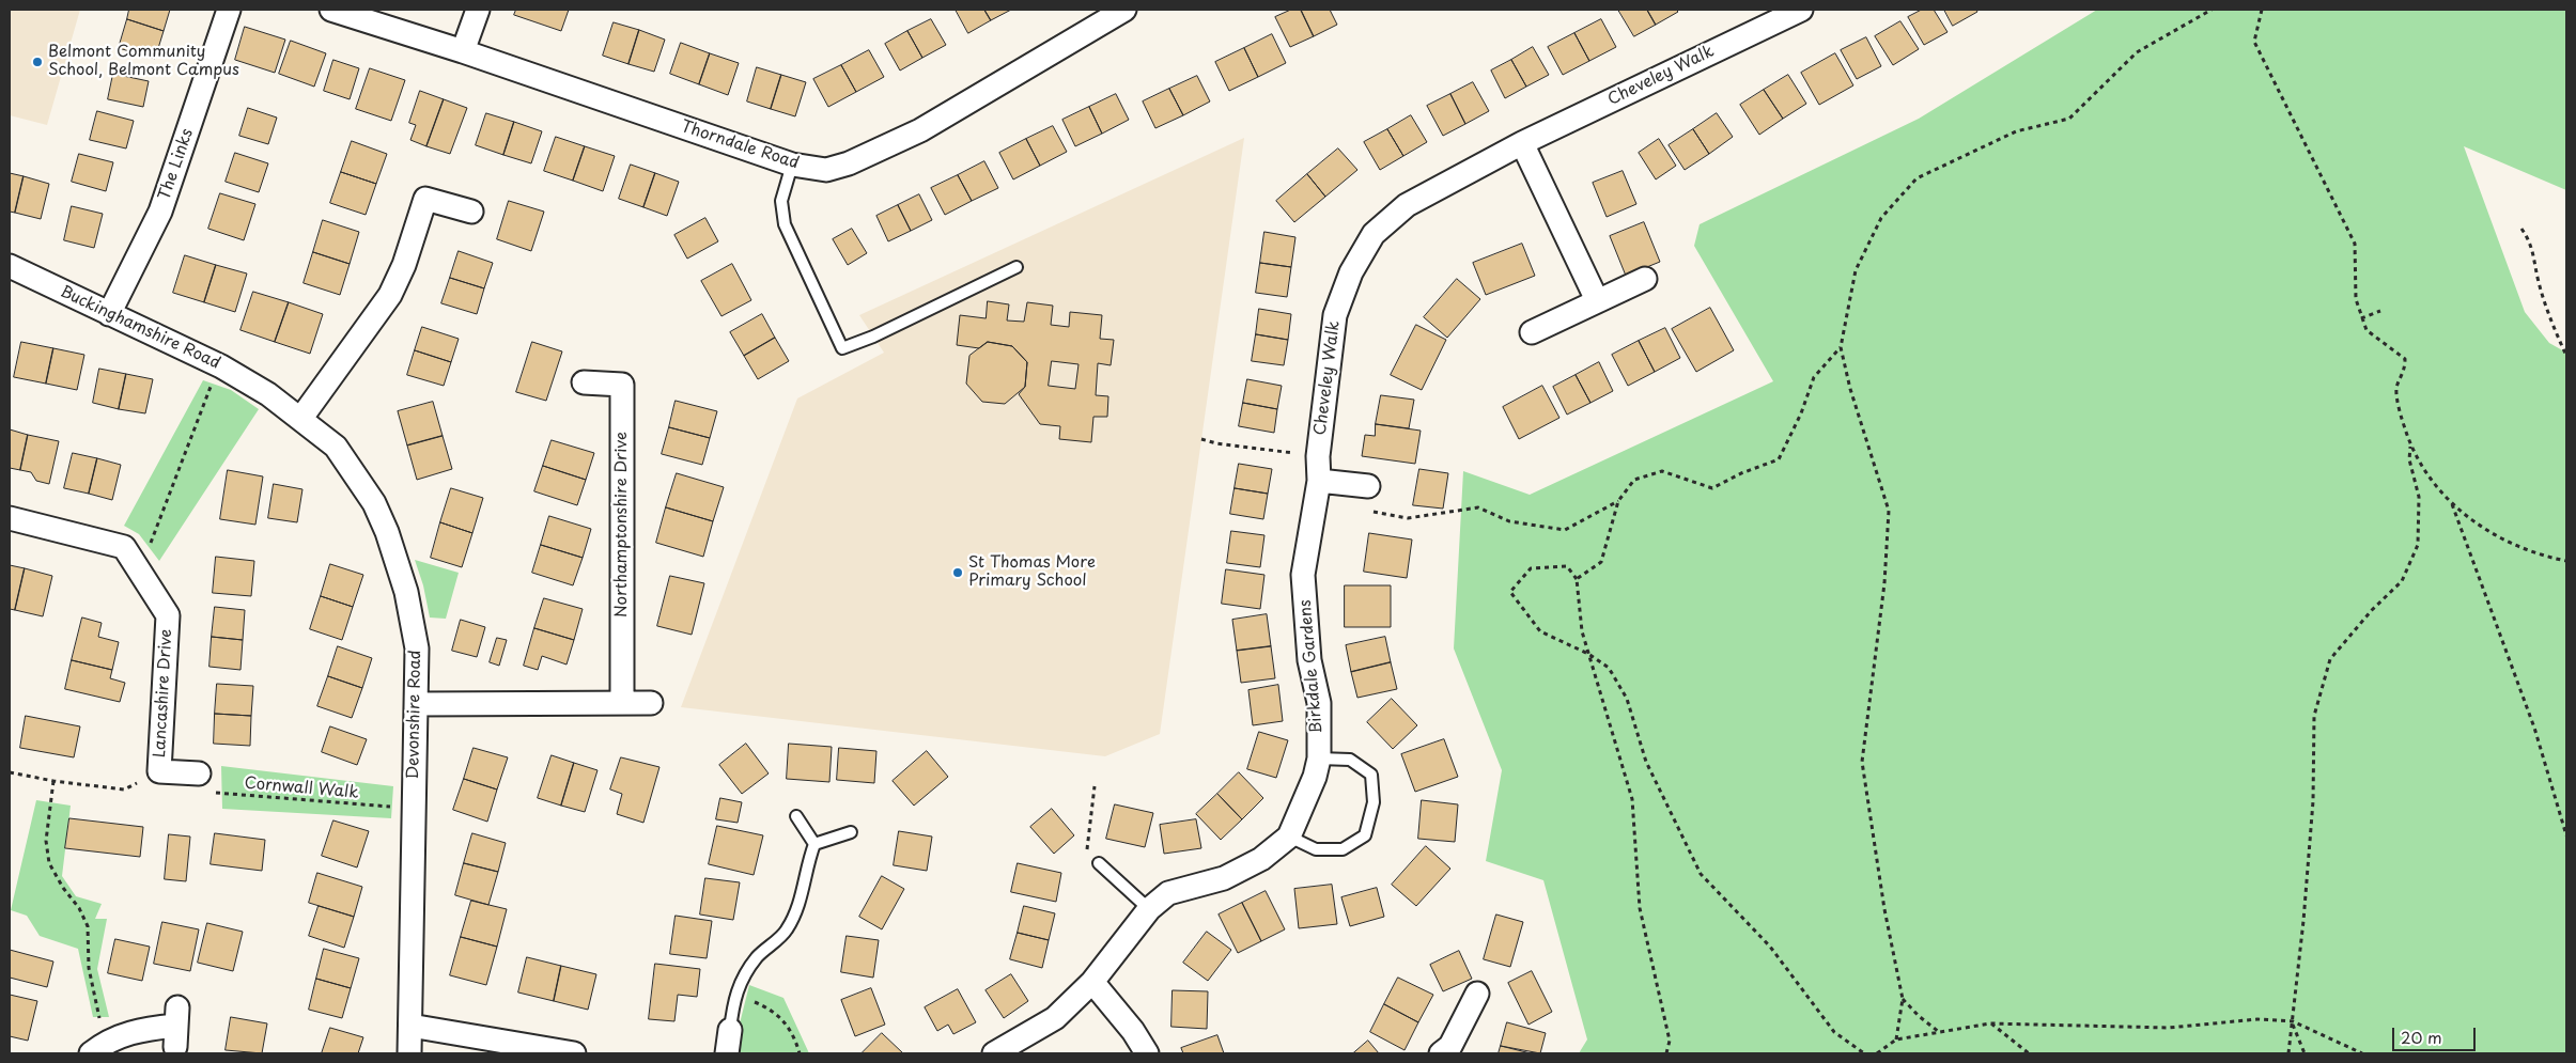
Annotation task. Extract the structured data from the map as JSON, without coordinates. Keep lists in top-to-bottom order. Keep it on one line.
{"streets":{"street":["Cheveley Walk","Thorndale Road","The Links","Buckinghamshire Road","Northamptonshire Drive","Birkdale Gardens","Lancashire Drive","Devonshire Road"],"path":["Cornwall Walk"]},"crossings":[["Cheveley Walk","Birkdale Gardens"],["The Links","Buckinghamshire Road"],["Buckinghamshire Road","Devonshire Road"],["Lancashire Drive","Cornwall Walk"],["Devonshire Road","Cornwall Walk"]],"places":["Belmont Community School, Belmont Campus","St Thomas More Primary School"],"scale_bar":"20 m"}
